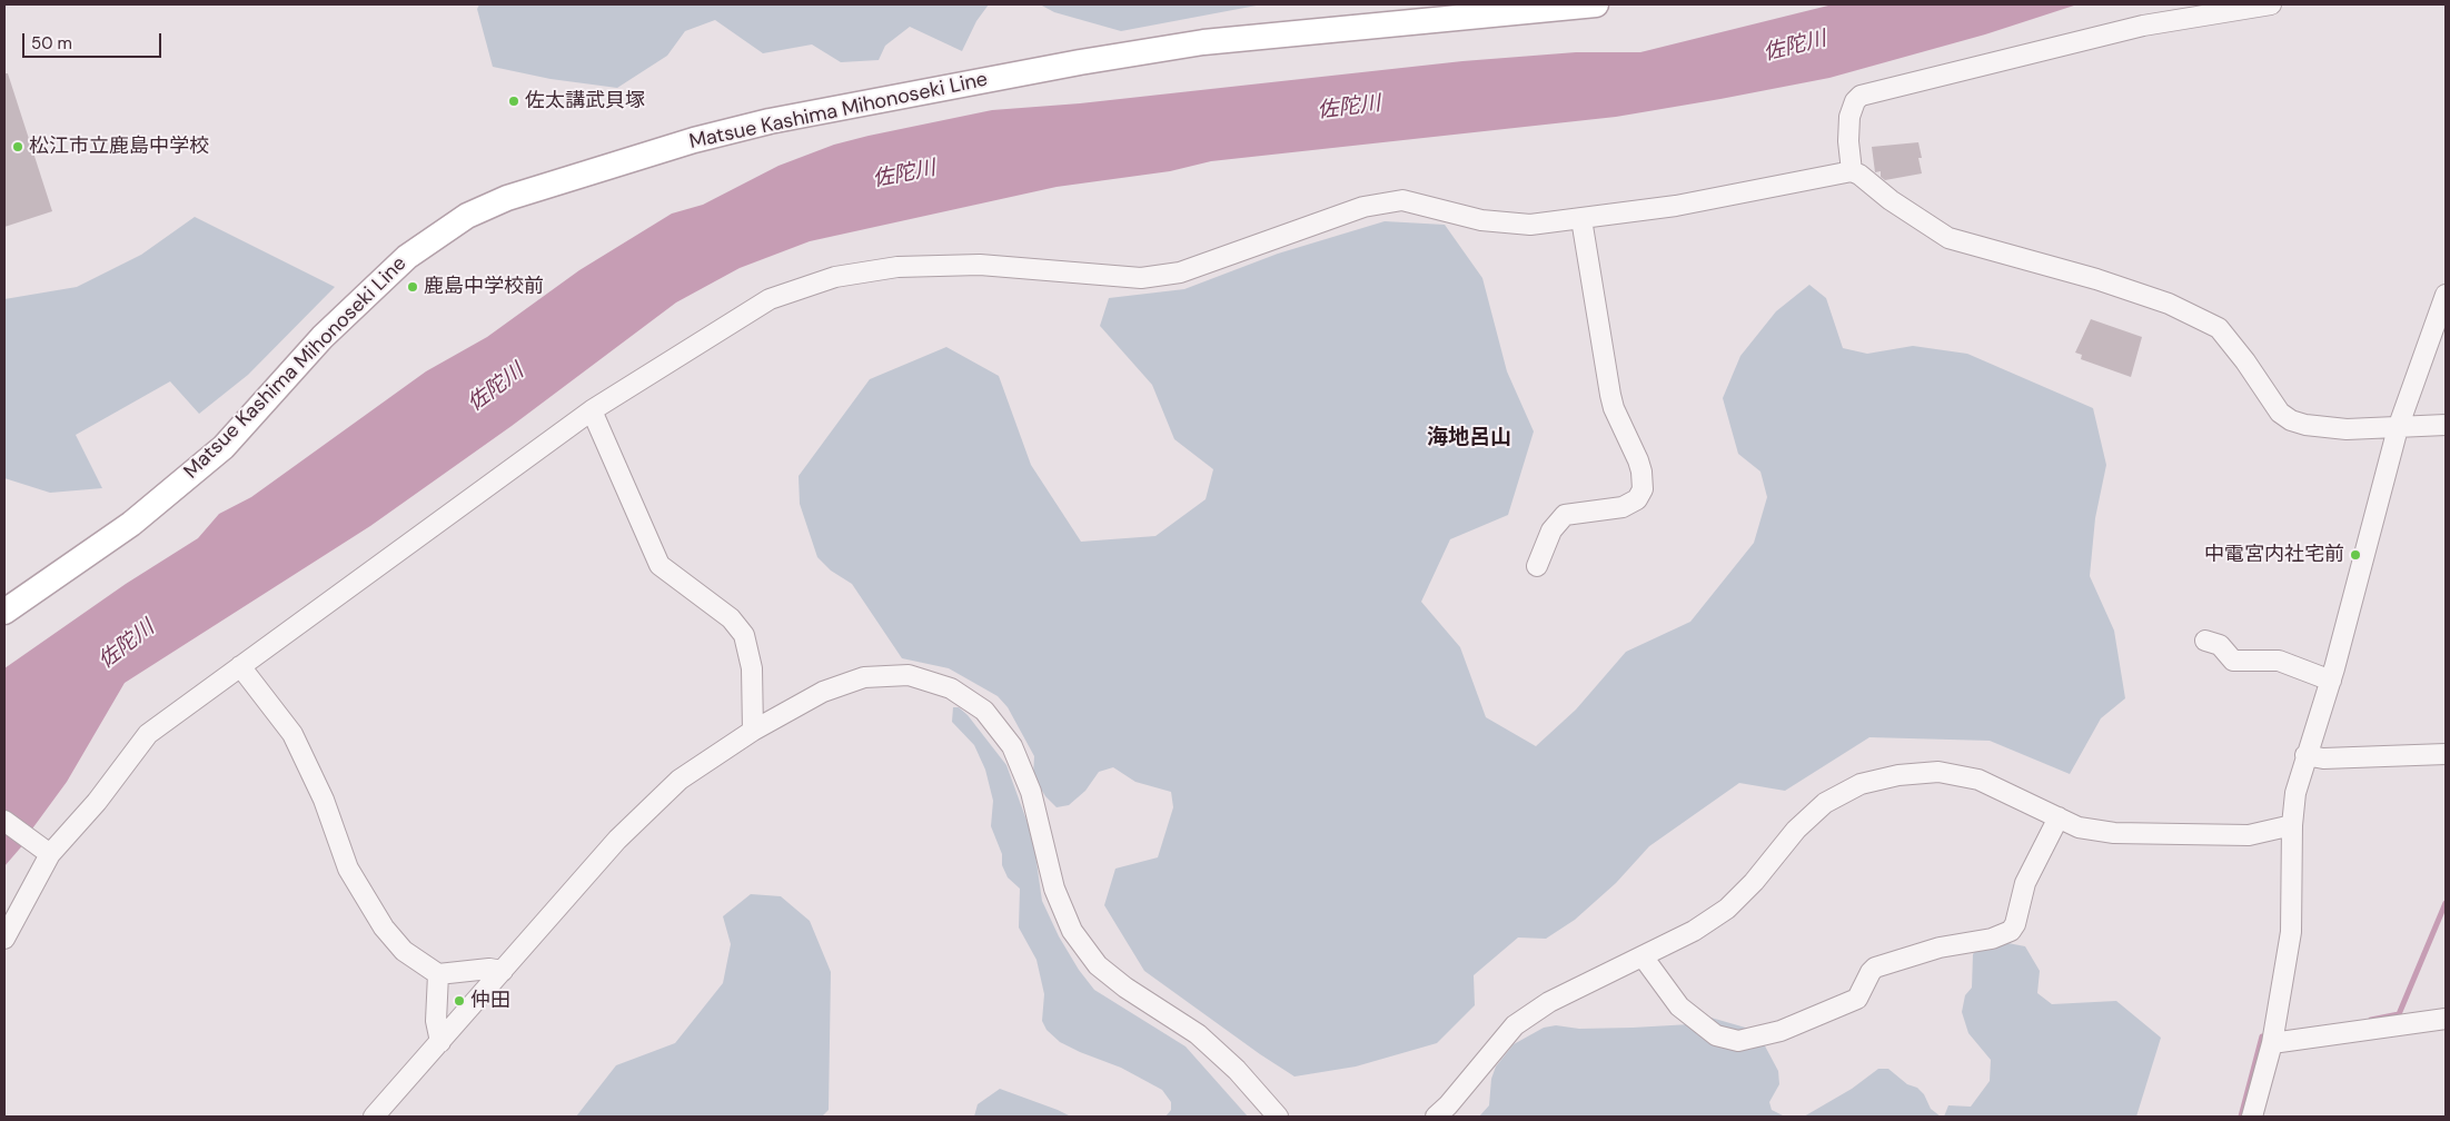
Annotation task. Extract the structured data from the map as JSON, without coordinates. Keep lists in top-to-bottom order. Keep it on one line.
{"streets":{"main road":["Matsue Kashima Mihonoseki Line"]},"districts":["海地呂山"],"water":["佐陀川"],"places":["佐太講武貝塚","松江市立鹿島中学校","鹿島中学校前","中電宮内社宅前","仲田"],"scale_bar":"50 m"}
